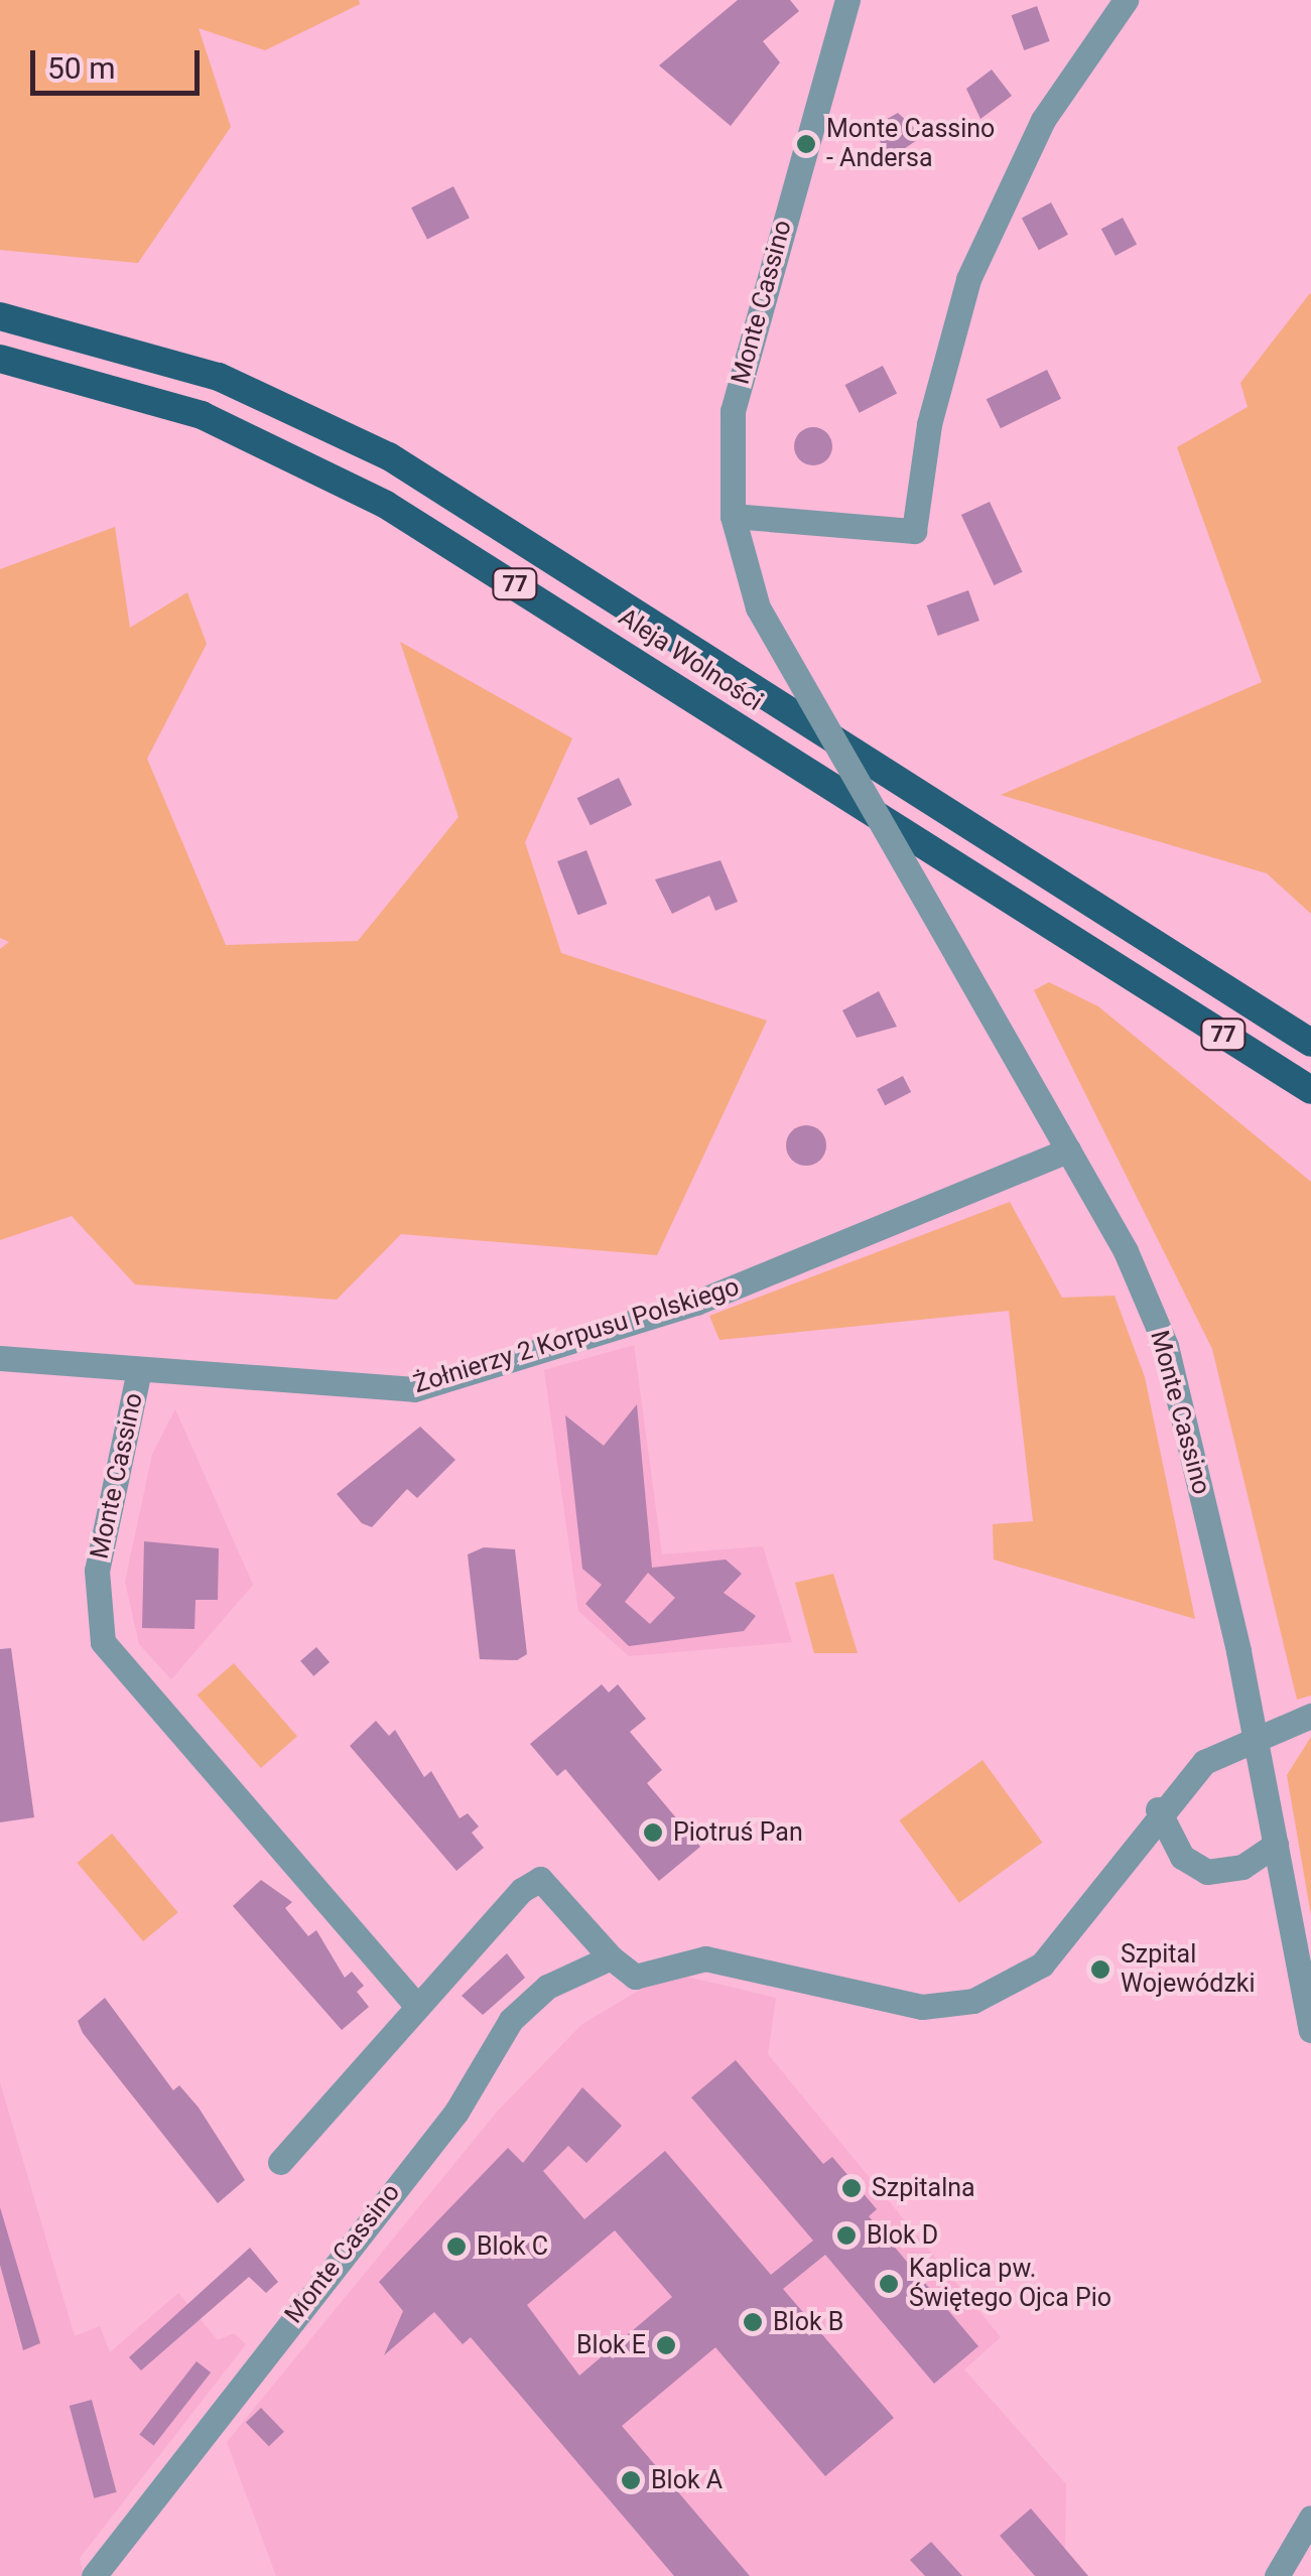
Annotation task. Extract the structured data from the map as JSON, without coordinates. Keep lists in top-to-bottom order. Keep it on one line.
{"streets":{"highway":["77","Aleja Wolności"],"street":["Monte Cassino","Żołnierzy 2 Korpusu Polskiego"]},"crossings":[["Monte Cassino","Żołnierzy 2 Korpusu Polskiego"]],"places":["Monte Cassino - Andersa","Piotruś Pan","Szpital Wojewódzki","Szpitalna","Blok D","Blok C","Kaplica pw. Świętego Ojca Pio","Blok B","Blok E","Blok A"],"scale_bar":"50 m"}
